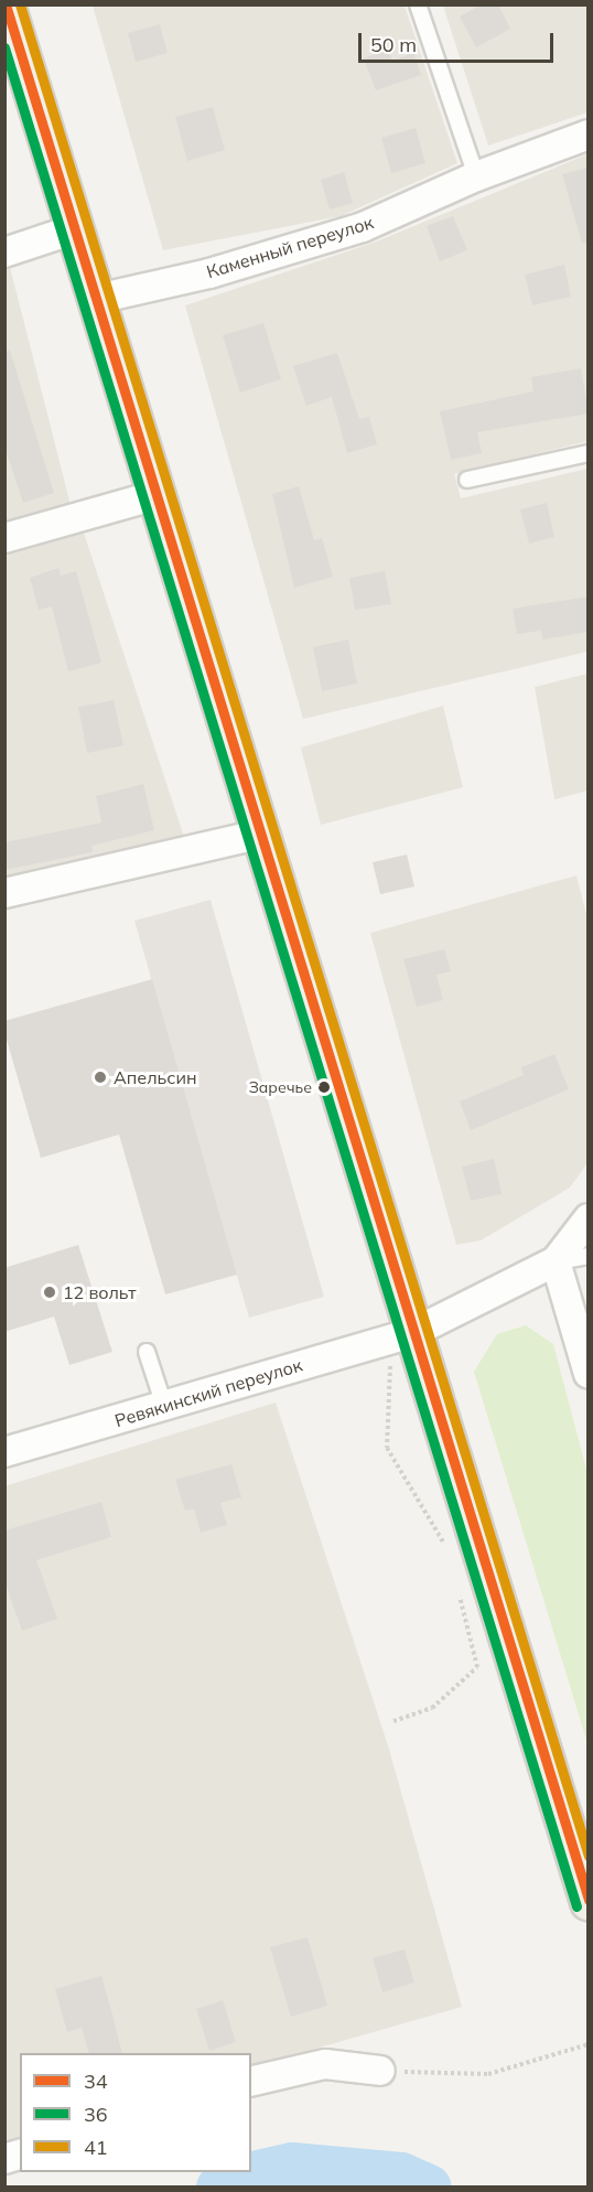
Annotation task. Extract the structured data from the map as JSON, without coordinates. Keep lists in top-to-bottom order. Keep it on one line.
{"streets":{"street":["Каменный переулок","Ревякинский переулок"]},"places":["Апельсин","Заречье","12 вольт"],"lines":["transit line 34","transit line 41","transit line 36"],"legend":["34","36","41"],"scale_bar":"50 m"}
